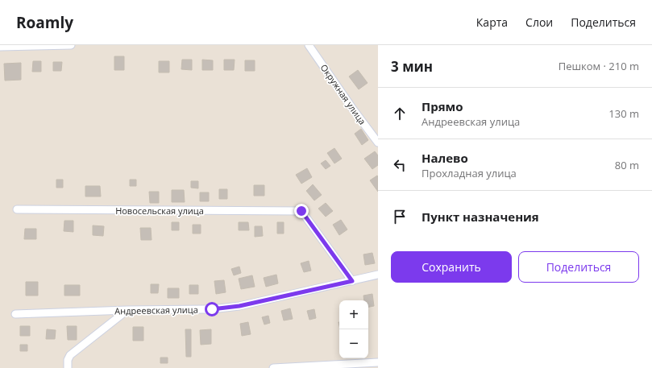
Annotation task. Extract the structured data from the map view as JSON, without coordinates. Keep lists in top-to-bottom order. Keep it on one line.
{"streets":{"street":["Окружная улица","Новосельская улица","Андреевская улица"]},"crossings":[["Новосельская улица","Андреевская улица"]],"page":{"header":"Roamly","nav":["Карта","Слои","Поделиться"],"heading":["3 мин","Пешком · 210 m"],"list":[["Прямо","Андреевская улица","130 m"],["Налево","Прохладная улица","80 m"],"Пункт назначения"],"buttons":["Сохранить","Поделиться"],"map_buttons":["+","−"]}}
